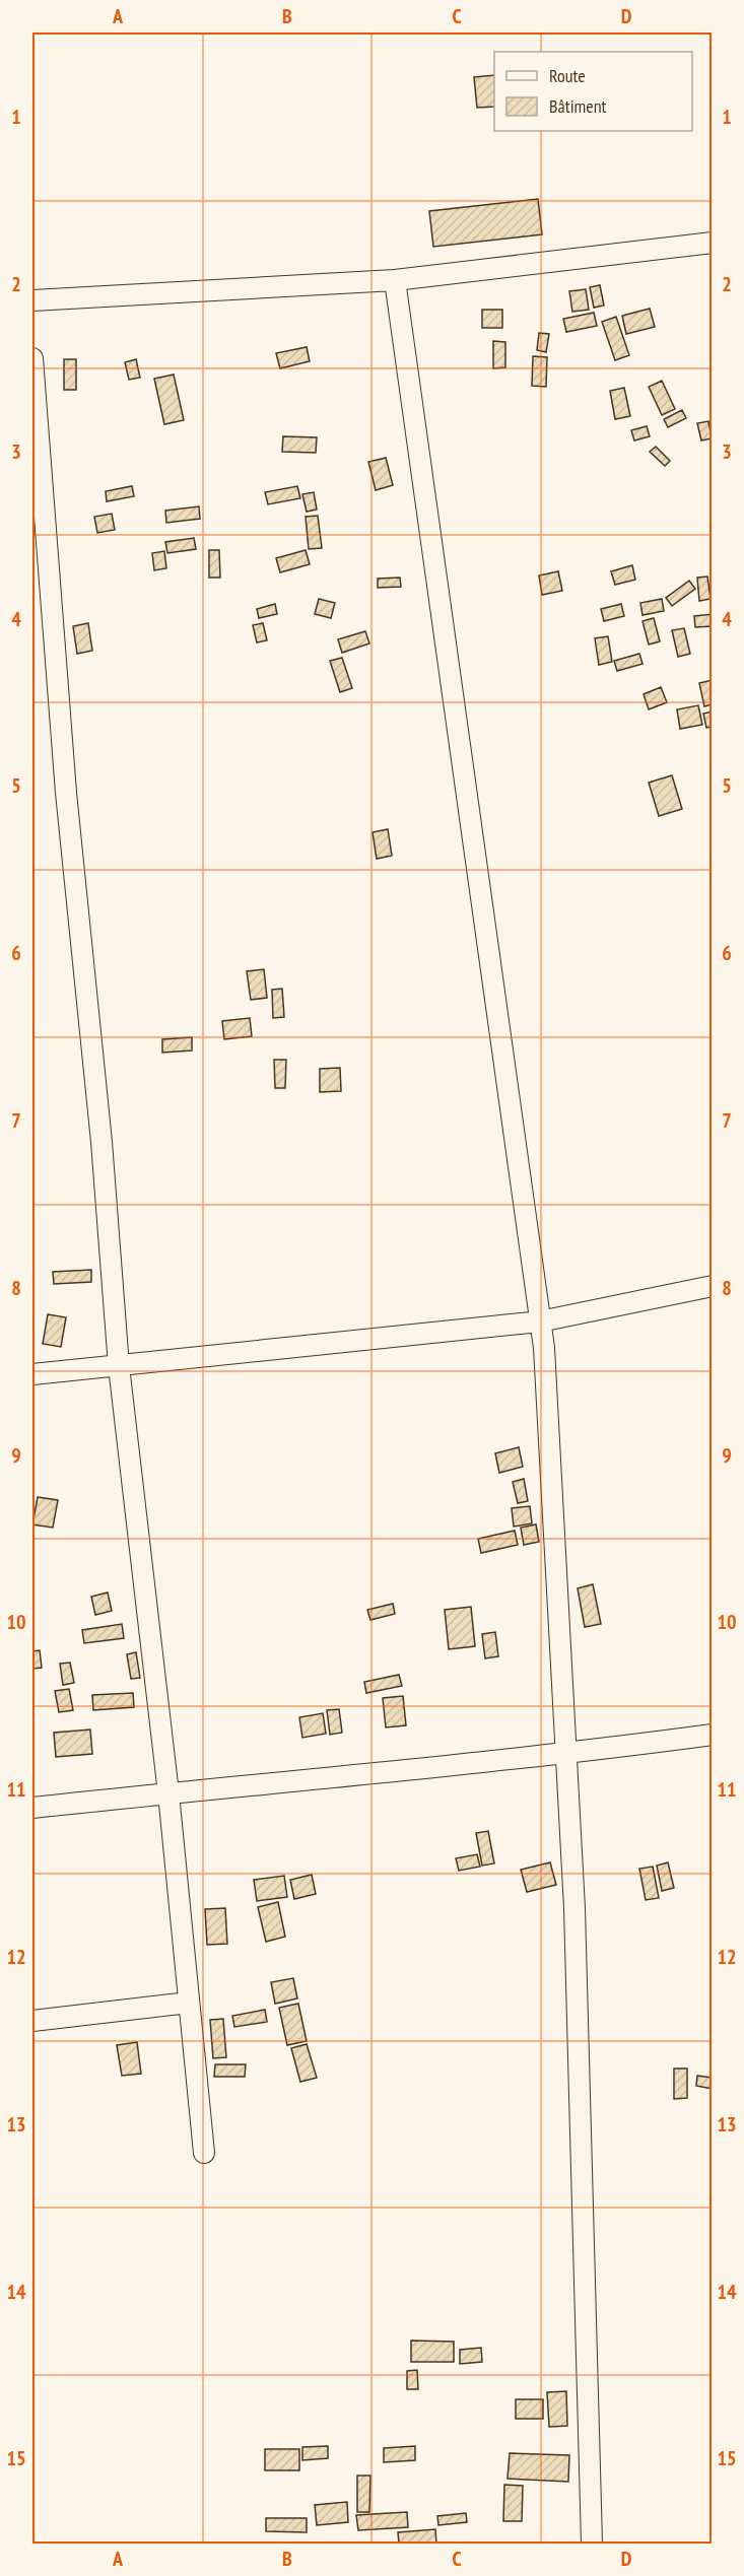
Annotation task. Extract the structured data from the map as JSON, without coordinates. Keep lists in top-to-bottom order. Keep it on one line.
{"legend":["Route","Bâtiment"],"grid":{"columns":["A","B","C","D"],"rows":["1","2","3","4","5","6","7","8","9","10","11","12","13","14","15"]}}
